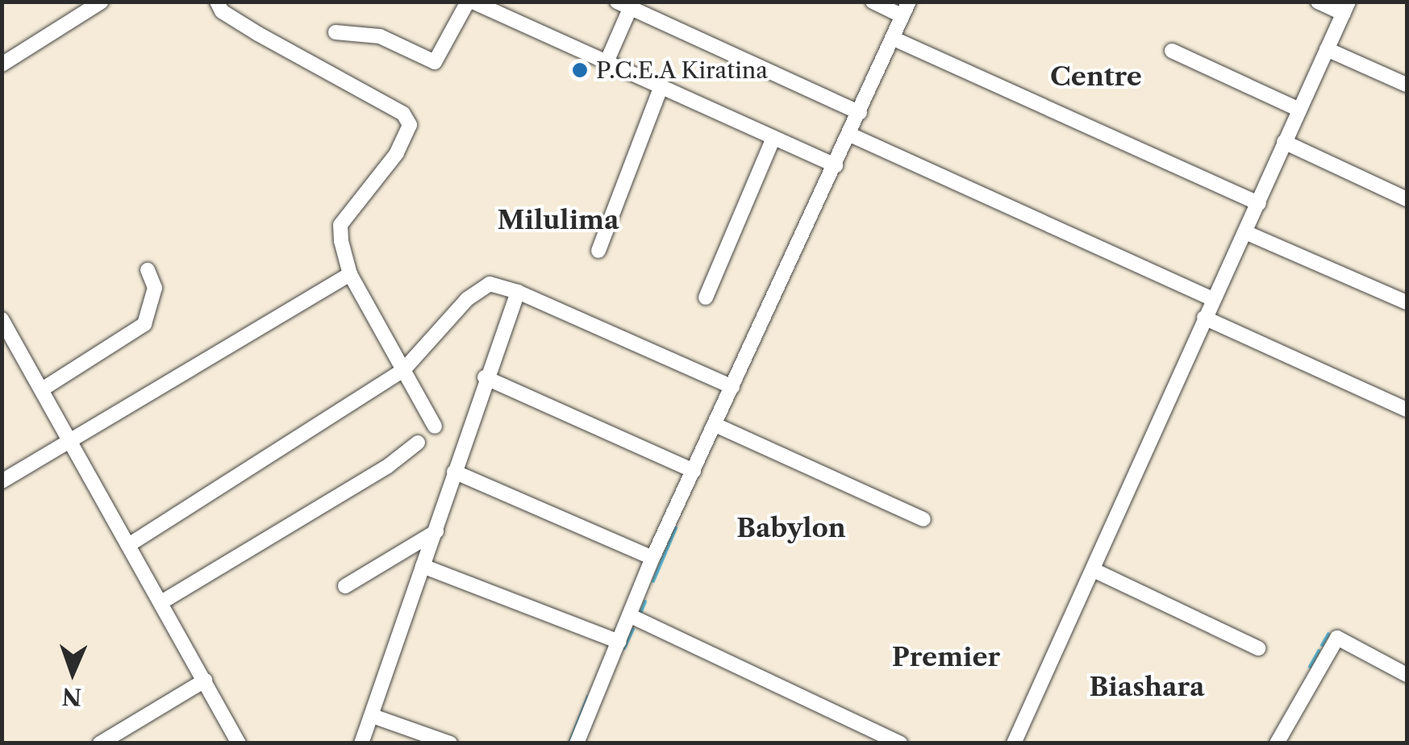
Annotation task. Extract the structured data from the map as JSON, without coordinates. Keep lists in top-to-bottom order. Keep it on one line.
{"districts":["Centre","Milulima","Babylon","Premier","Biashara"],"places":["P.C.E.A Kiratina"],"north":"bottom"}
